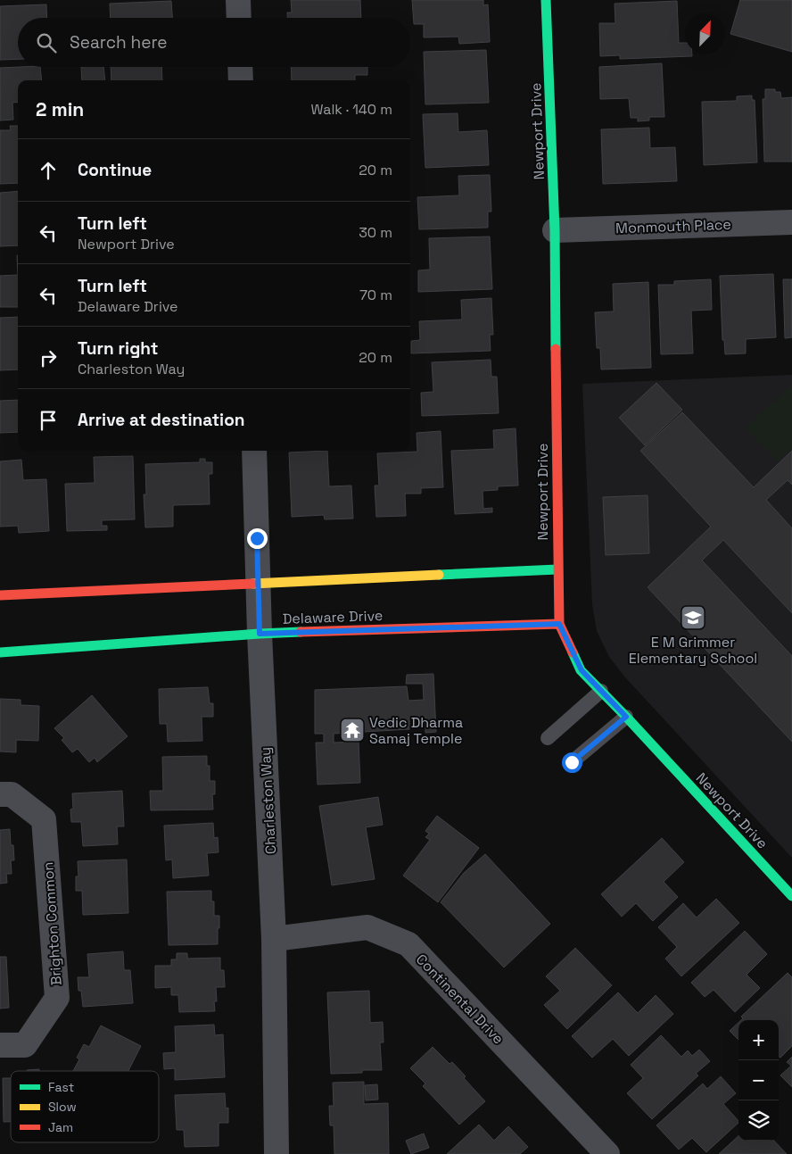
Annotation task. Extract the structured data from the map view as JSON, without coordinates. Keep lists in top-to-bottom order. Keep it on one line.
{"streets":{"street":["Newport Drive","Monmouth Place","Delaware Drive","Charleston Way","Brighton Common","Continental Drive"]},"crossings":[["Newport Drive","Monmouth Place"],["Newport Drive","Delaware Drive"],["Delaware Drive","Charleston Way"],["Charleston Way","Continental Drive"]],"places":{"school or university":["E M Grimmer Elementary School"],"temple":["Vedic Dharma Samaj Temple"]},"legend":["Fast","Slow","Jam"],"north":"top right","page":{"search":"Search here","heading":["2 min","Walk · 140 m"],"list":[["Continue","20 m"],["Turn left","Newport Drive","30 m"],["Turn left","Delaware Drive","70 m"],["Turn right","Charleston Way","20 m"],"Arrive at destination"],"map_buttons":["+","−"]}}
